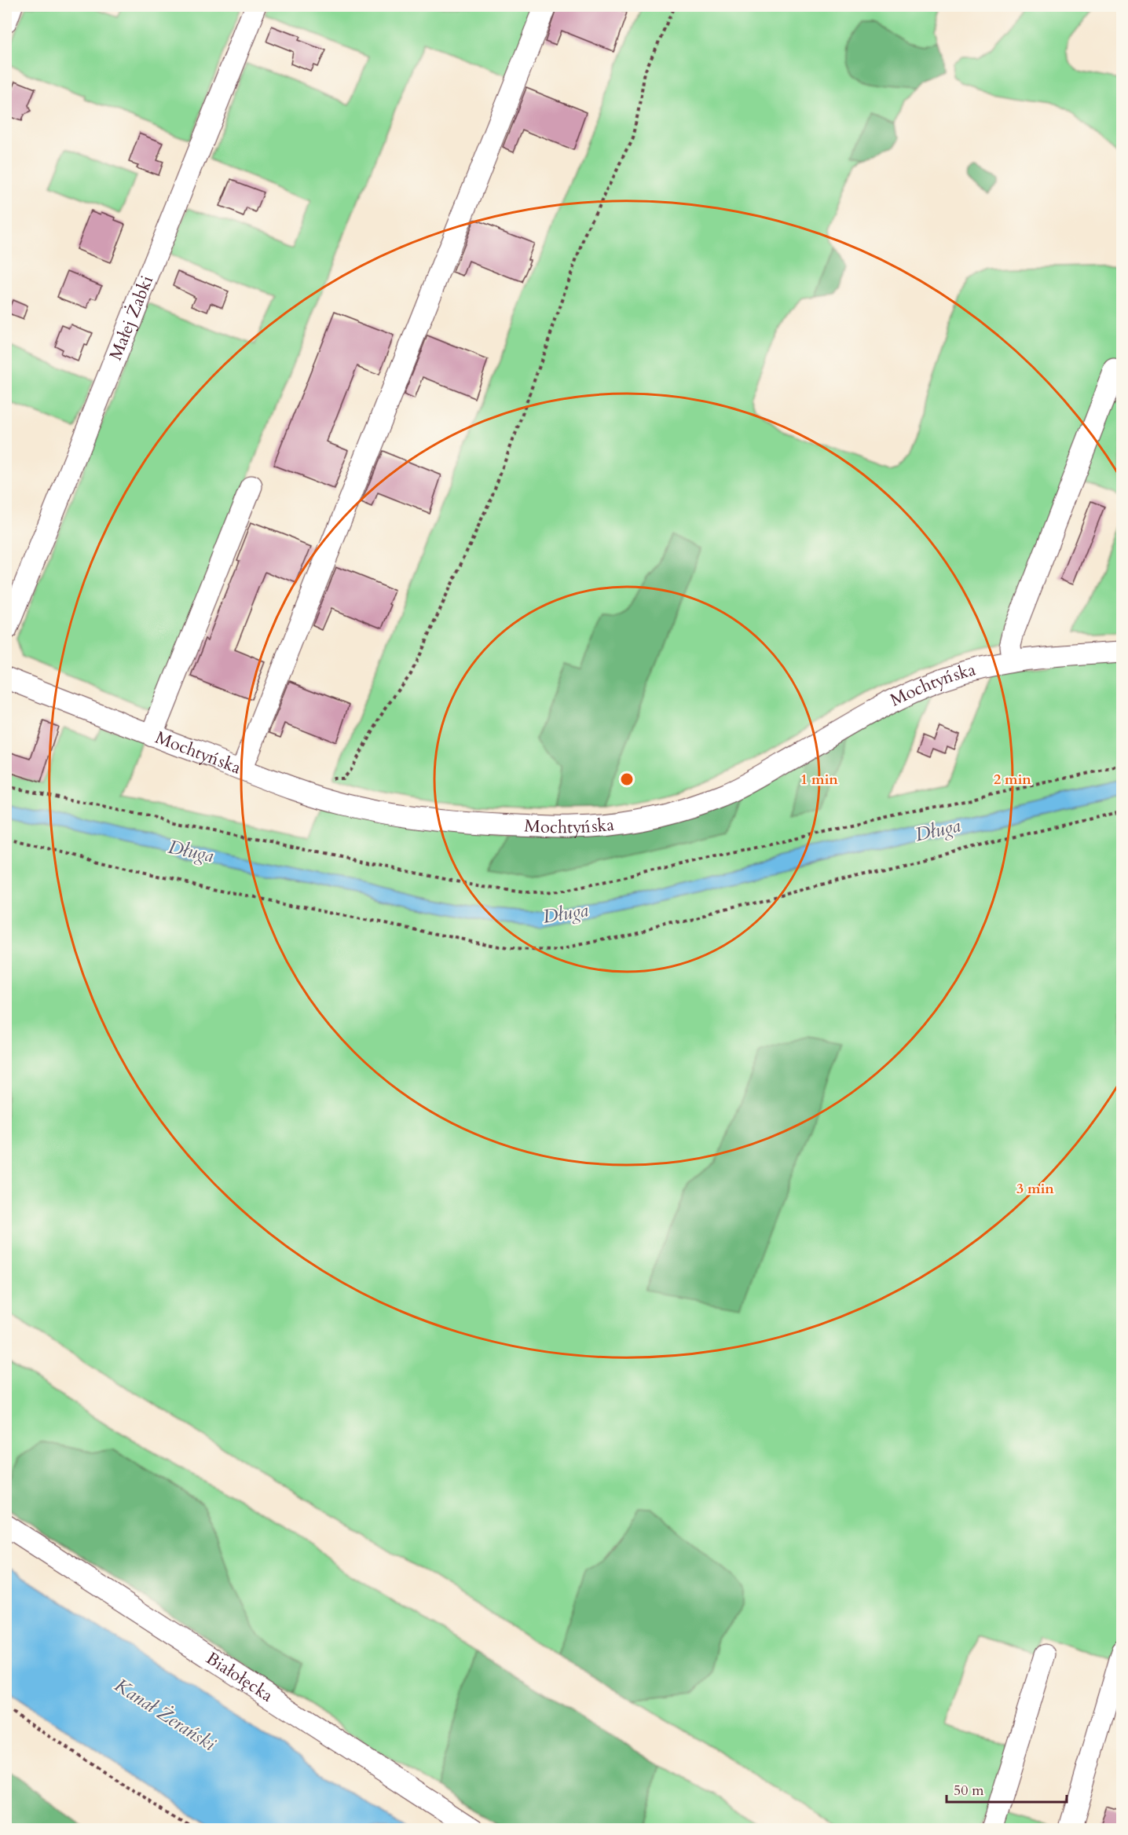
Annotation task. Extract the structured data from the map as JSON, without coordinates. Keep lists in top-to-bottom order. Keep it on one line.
{"streets":{"street":["Małej Żabki","Mochtyńska","Białołęcka"]},"water":["Długa","Kanał Żerański"],"scale_bar":"50 m","rings":["1 min","2 min","3 min"]}
